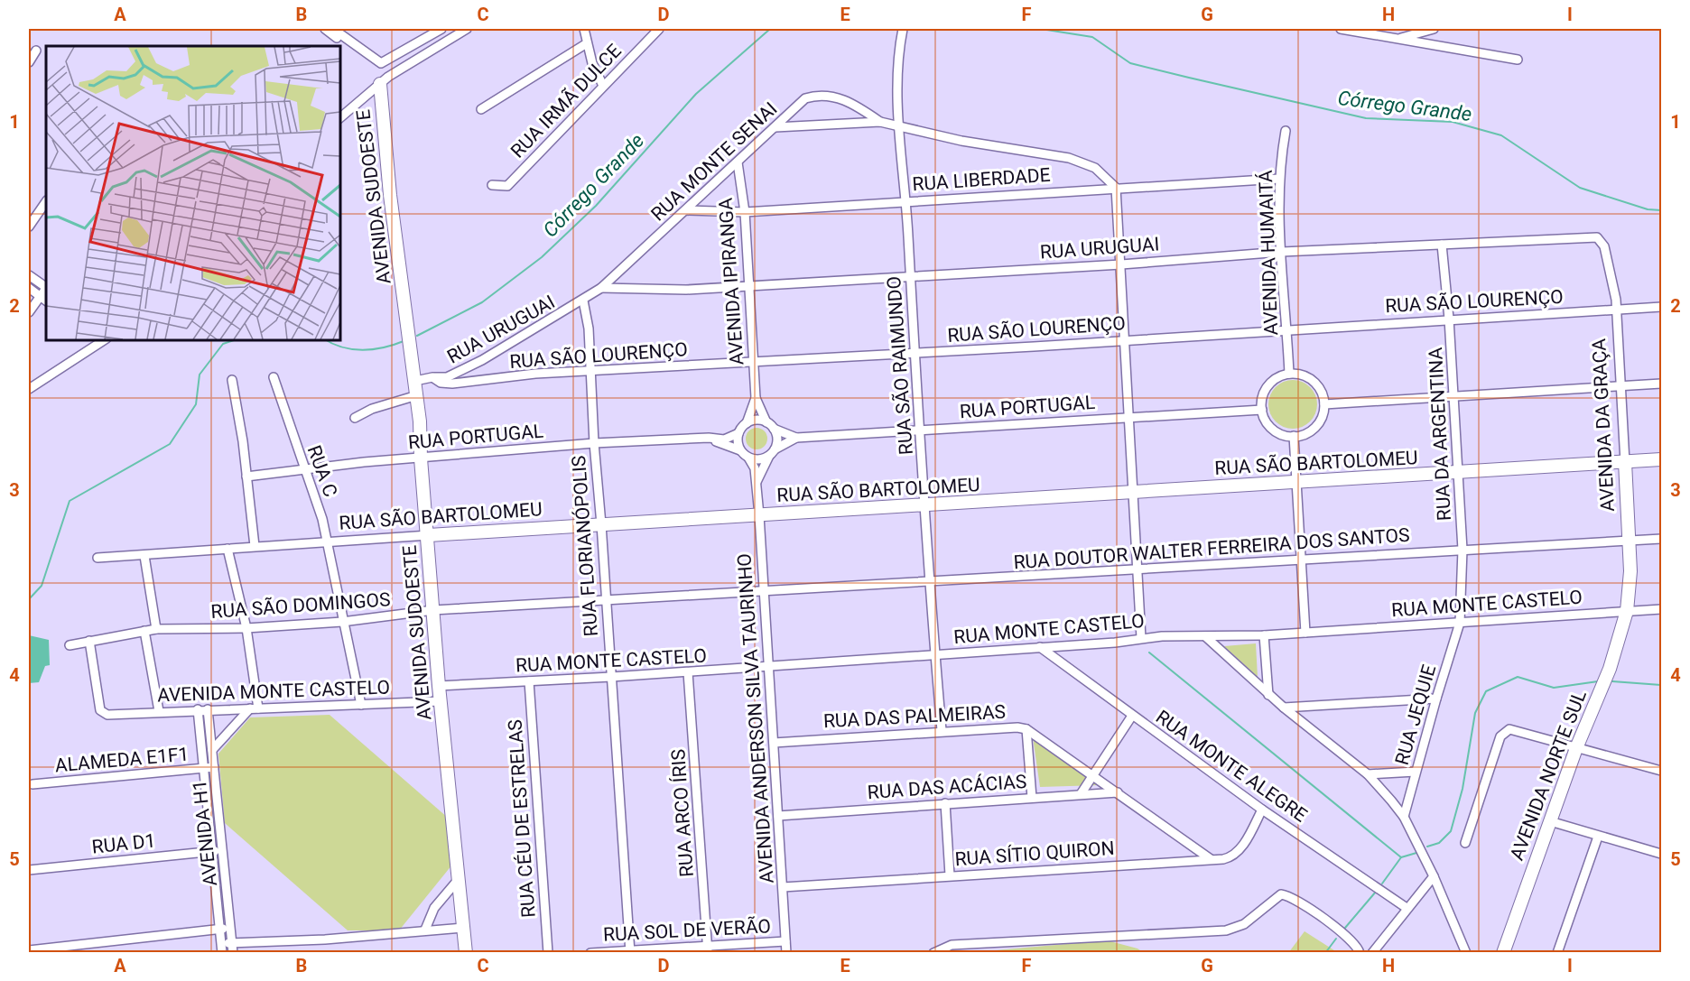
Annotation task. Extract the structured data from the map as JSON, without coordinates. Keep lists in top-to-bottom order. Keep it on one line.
{"streets":{"street":["RUA IRMÃ DULCE","RUA MONTE SENAI","RUA LIBERDADE","AVENIDA SUDOESTE","RUA URUGUAI","AVENIDA HUMAITÁ","AVENIDA IPIRANGA","RUA SÃO LOURENÇO","RUA SÃO RAIMUNDO","RUA PORTUGAL","AVENIDA DA GRAÇA","RUA DA ARGENTINA","RUA SÃO BARTOLOMEU","RUA C","RUA FLORIANÓPOLIS","RUA DOUTOR WALTER FERREIRA DOS SANTOS","RUA MONTE CASTELO","RUA SÃO DOMINGOS","AVENIDA MONTE CASTELO","RUA JEQUIE","RUA DAS PALMEIRAS","AVENIDA ANDERSON SILVA TAURINHO","ALAMEDA E1F1","RUA MONTE ALEGRE","AVENIDA NORTE SUL","RUA DAS ACÁCIAS","RUA ARCO ÍRIS","RUA CÉU DE ESTRELAS","AVENIDA H1","RUA D1","RUA SÍTIO QUIRON","RUA SOL DE VERÃO"]},"crossings":[["RUA MONTE SENAI","RUA LIBERDADE"],["RUA MONTE SENAI","RUA URUGUAI"],["RUA MONTE SENAI","AVENIDA IPIRANGA"],["RUA MONTE SENAI","RUA FLORIANÓPOLIS"],["RUA LIBERDADE","AVENIDA HUMAITÁ"],["RUA LIBERDADE","AVENIDA IPIRANGA"],["RUA LIBERDADE","RUA SÃO RAIMUNDO"],["AVENIDA SUDOESTE","RUA SÃO LOURENÇO"],["AVENIDA SUDOESTE","RUA PORTUGAL"],["AVENIDA SUDOESTE","RUA SÃO BARTOLOMEU"],["AVENIDA SUDOESTE","RUA MONTE CASTELO"],["AVENIDA SUDOESTE","RUA SÃO DOMINGOS"],["AVENIDA SUDOESTE","AVENIDA MONTE CASTELO"],["RUA URUGUAI","AVENIDA HUMAITÁ"],["RUA URUGUAI","AVENIDA IPIRANGA"],["RUA URUGUAI","RUA SÃO LOURENÇO"],["RUA URUGUAI","RUA SÃO RAIMUNDO"],["RUA URUGUAI","AVENIDA DA GRAÇA"],["RUA URUGUAI","RUA DA ARGENTINA"],["RUA URUGUAI","RUA FLORIANÓPOLIS"],["AVENIDA HUMAITÁ","RUA SÃO LOURENÇO"],["AVENIDA HUMAITÁ","RUA PORTUGAL"],["AVENIDA IPIRANGA","RUA SÃO LOURENÇO"],["RUA SÃO LOURENÇO","RUA SÃO RAIMUNDO"],["RUA SÃO LOURENÇO","AVENIDA DA GRAÇA"],["RUA SÃO LOURENÇO","RUA DA ARGENTINA"],["RUA SÃO LOURENÇO","RUA FLORIANÓPOLIS"],["RUA SÃO RAIMUNDO","RUA PORTUGAL"],["RUA SÃO RAIMUNDO","RUA SÃO BARTOLOMEU"],["RUA SÃO RAIMUNDO","RUA DOUTOR WALTER FERREIRA DOS SANTOS"],["RUA SÃO RAIMUNDO","RUA MONTE CASTELO"],["RUA SÃO RAIMUNDO","RUA DAS PALMEIRAS"],["RUA PORTUGAL","RUA C"],["RUA PORTUGAL","RUA FLORIANÓPOLIS"],["RUA PORTUGAL","AVENIDA ANDERSON SILVA TAURINHO"],["AVENIDA DA GRAÇA","RUA SÃO BARTOLOMEU"],["AVENIDA DA GRAÇA","RUA DOUTOR WALTER FERREIRA DOS SANTOS"],["AVENIDA DA GRAÇA","RUA MONTE CASTELO"],["AVENIDA DA GRAÇA","AVENIDA NORTE SUL"],["RUA DA ARGENTINA","RUA SÃO BARTOLOMEU"],["RUA DA ARGENTINA","RUA DOUTOR WALTER FERREIRA DOS SANTOS"],["RUA DA ARGENTINA","RUA MONTE CASTELO"],["RUA DA ARGENTINA","RUA JEQUIE"],["RUA SÃO BARTOLOMEU","RUA C"],["RUA SÃO BARTOLOMEU","RUA FLORIANÓPOLIS"],["RUA SÃO BARTOLOMEU","AVENIDA ANDERSON SILVA TAURINHO"],["RUA C","RUA SÃO DOMINGOS"],["RUA C","AVENIDA MONTE CASTELO"],["RUA FLORIANÓPOLIS","RUA MONTE CASTELO"],["RUA FLORIANÓPOLIS","RUA SÃO DOMINGOS"],["RUA FLORIANÓPOLIS","RUA SOL DE VERÃO"],["RUA DOUTOR WALTER FERREIRA DOS SANTOS","RUA SÃO DOMINGOS"],["RUA DOUTOR WALTER FERREIRA DOS SANTOS","AVENIDA ANDERSON SILVA TAURINHO"],["RUA MONTE CASTELO","RUA JEQUIE"],["RUA MONTE CASTELO","AVENIDA ANDERSON SILVA TAURINHO"],["RUA MONTE CASTELO","RUA MONTE ALEGRE"],["RUA MONTE CASTELO","AVENIDA NORTE SUL"],["RUA MONTE CASTELO","RUA ARCO ÍRIS"],["RUA MONTE CASTELO","RUA CÉU DE ESTRELAS"],["RUA SÃO DOMINGOS","AVENIDA MONTE CASTELO"],["RUA SÃO DOMINGOS","AVENIDA ANDERSON SILVA TAURINHO"],["AVENIDA MONTE CASTELO","AVENIDA H1"],["RUA DAS PALMEIRAS","AVENIDA ANDERSON SILVA TAURINHO"],["RUA DAS PALMEIRAS","RUA DAS ACÁCIAS"],["RUA DAS PALMEIRAS","RUA SÍTIO QUIRON"],["AVENIDA ANDERSON SILVA TAURINHO","RUA DAS ACÁCIAS"],["AVENIDA ANDERSON SILVA TAURINHO","RUA SÍTIO QUIRON"],["AVENIDA ANDERSON SILVA TAURINHO","RUA SOL DE VERÃO"],["ALAMEDA E1F1","AVENIDA H1"],["RUA MONTE ALEGRE","RUA SÍTIO QUIRON"],["RUA ARCO ÍRIS","RUA SOL DE VERÃO"],["AVENIDA H1","RUA D1"]],"water":["Córrego Grande"],"grid":{"columns":["A","B","C","D","E","F","G","H","I"],"rows":["1","2","3","4","5"]}}
